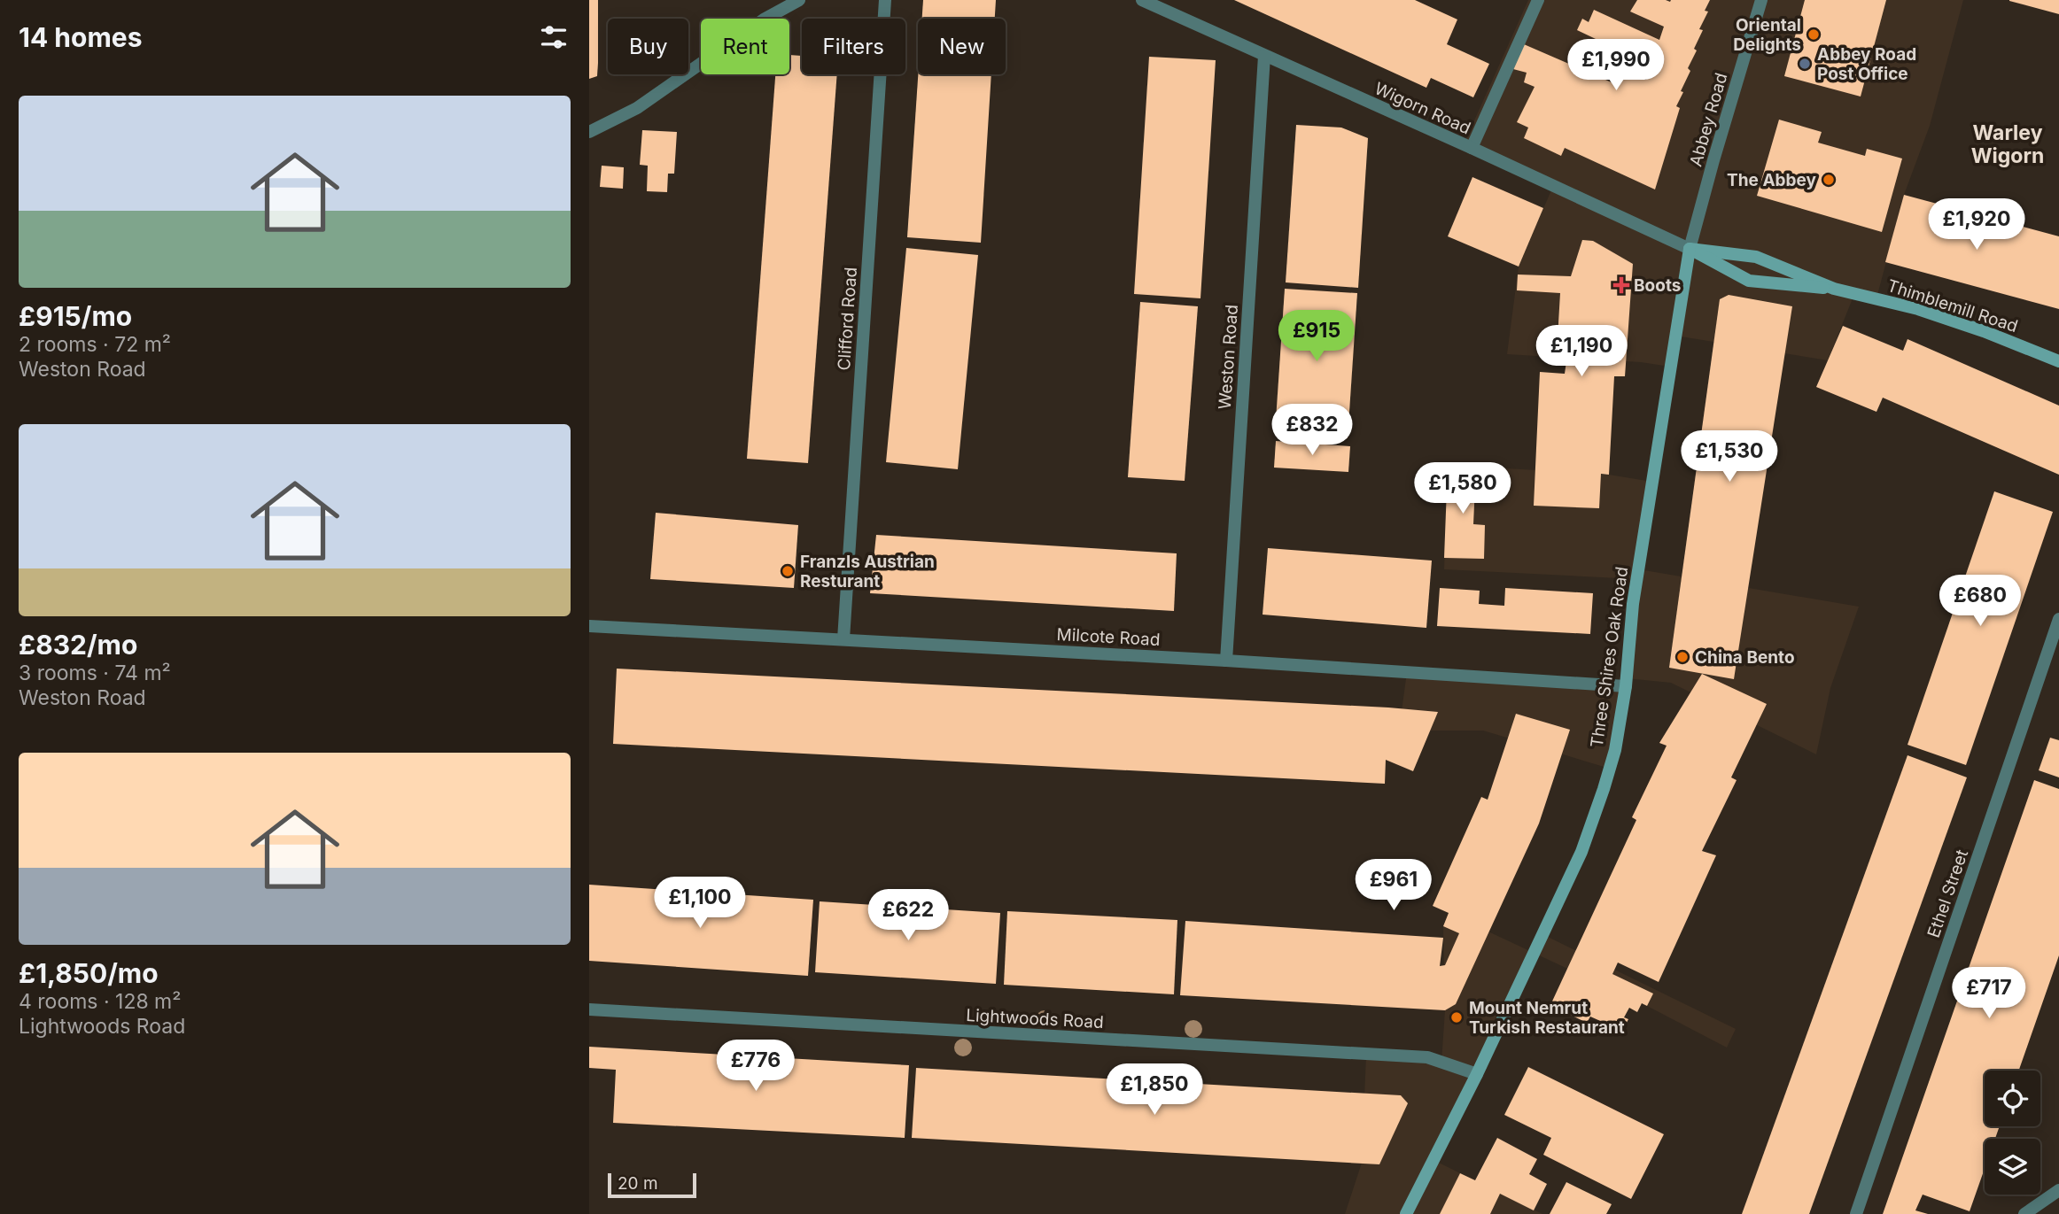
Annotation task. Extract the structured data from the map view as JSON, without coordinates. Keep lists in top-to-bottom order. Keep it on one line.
{"streets":{"main road":["Thimblemill Road","Three Shires Oak Road"],"street":["Wigorn Road","Abbey Road","Clifford Road","Weston Road","Milcote Road","Ethel Street","Lightwoods Road"]},"crossings":[["Wigorn Road","Abbey Road"],["Wigorn Road","Thimblemill Road"],["Wigorn Road","Weston Road"],["Wigorn Road","Three Shires Oak Road"],["Abbey Road","Thimblemill Road"],["Abbey Road","Three Shires Oak Road"],["Thimblemill Road","Three Shires Oak Road"],["Clifford Road","Milcote Road"],["Weston Road","Milcote Road"],["Milcote Road","Three Shires Oak Road"],["Three Shires Oak Road","Lightwoods Road"]],"districts":["Warley Wigorn"],"places":{"other":["Oriental Delights","Abbey Road Post Office","The Abbey","Franzls Austrian Resturant","China Bento","Mount Nemrut Turkish Restaurant"],"health":["Boots"]},"scale_bar":"20 m","page":{"heading":"14 homes","chip":["Buy","Rent","Filters","New"],"price":["£1,990","£1,920","£915","£1,190","£832","£1,530","£1,580","£680","£961","£1,100","£622","£717","£776","£1,850"],"list":[{"name":"£915/mo","note":"2 rooms · 72 m² · Weston Road"},{"name":"£832/mo","note":"3 rooms · 74 m² · Weston Road"},{"name":"£1,850/mo","note":"4 rooms · 128 m² · Lightwoods Road"}],"scale":"20 m"}}
